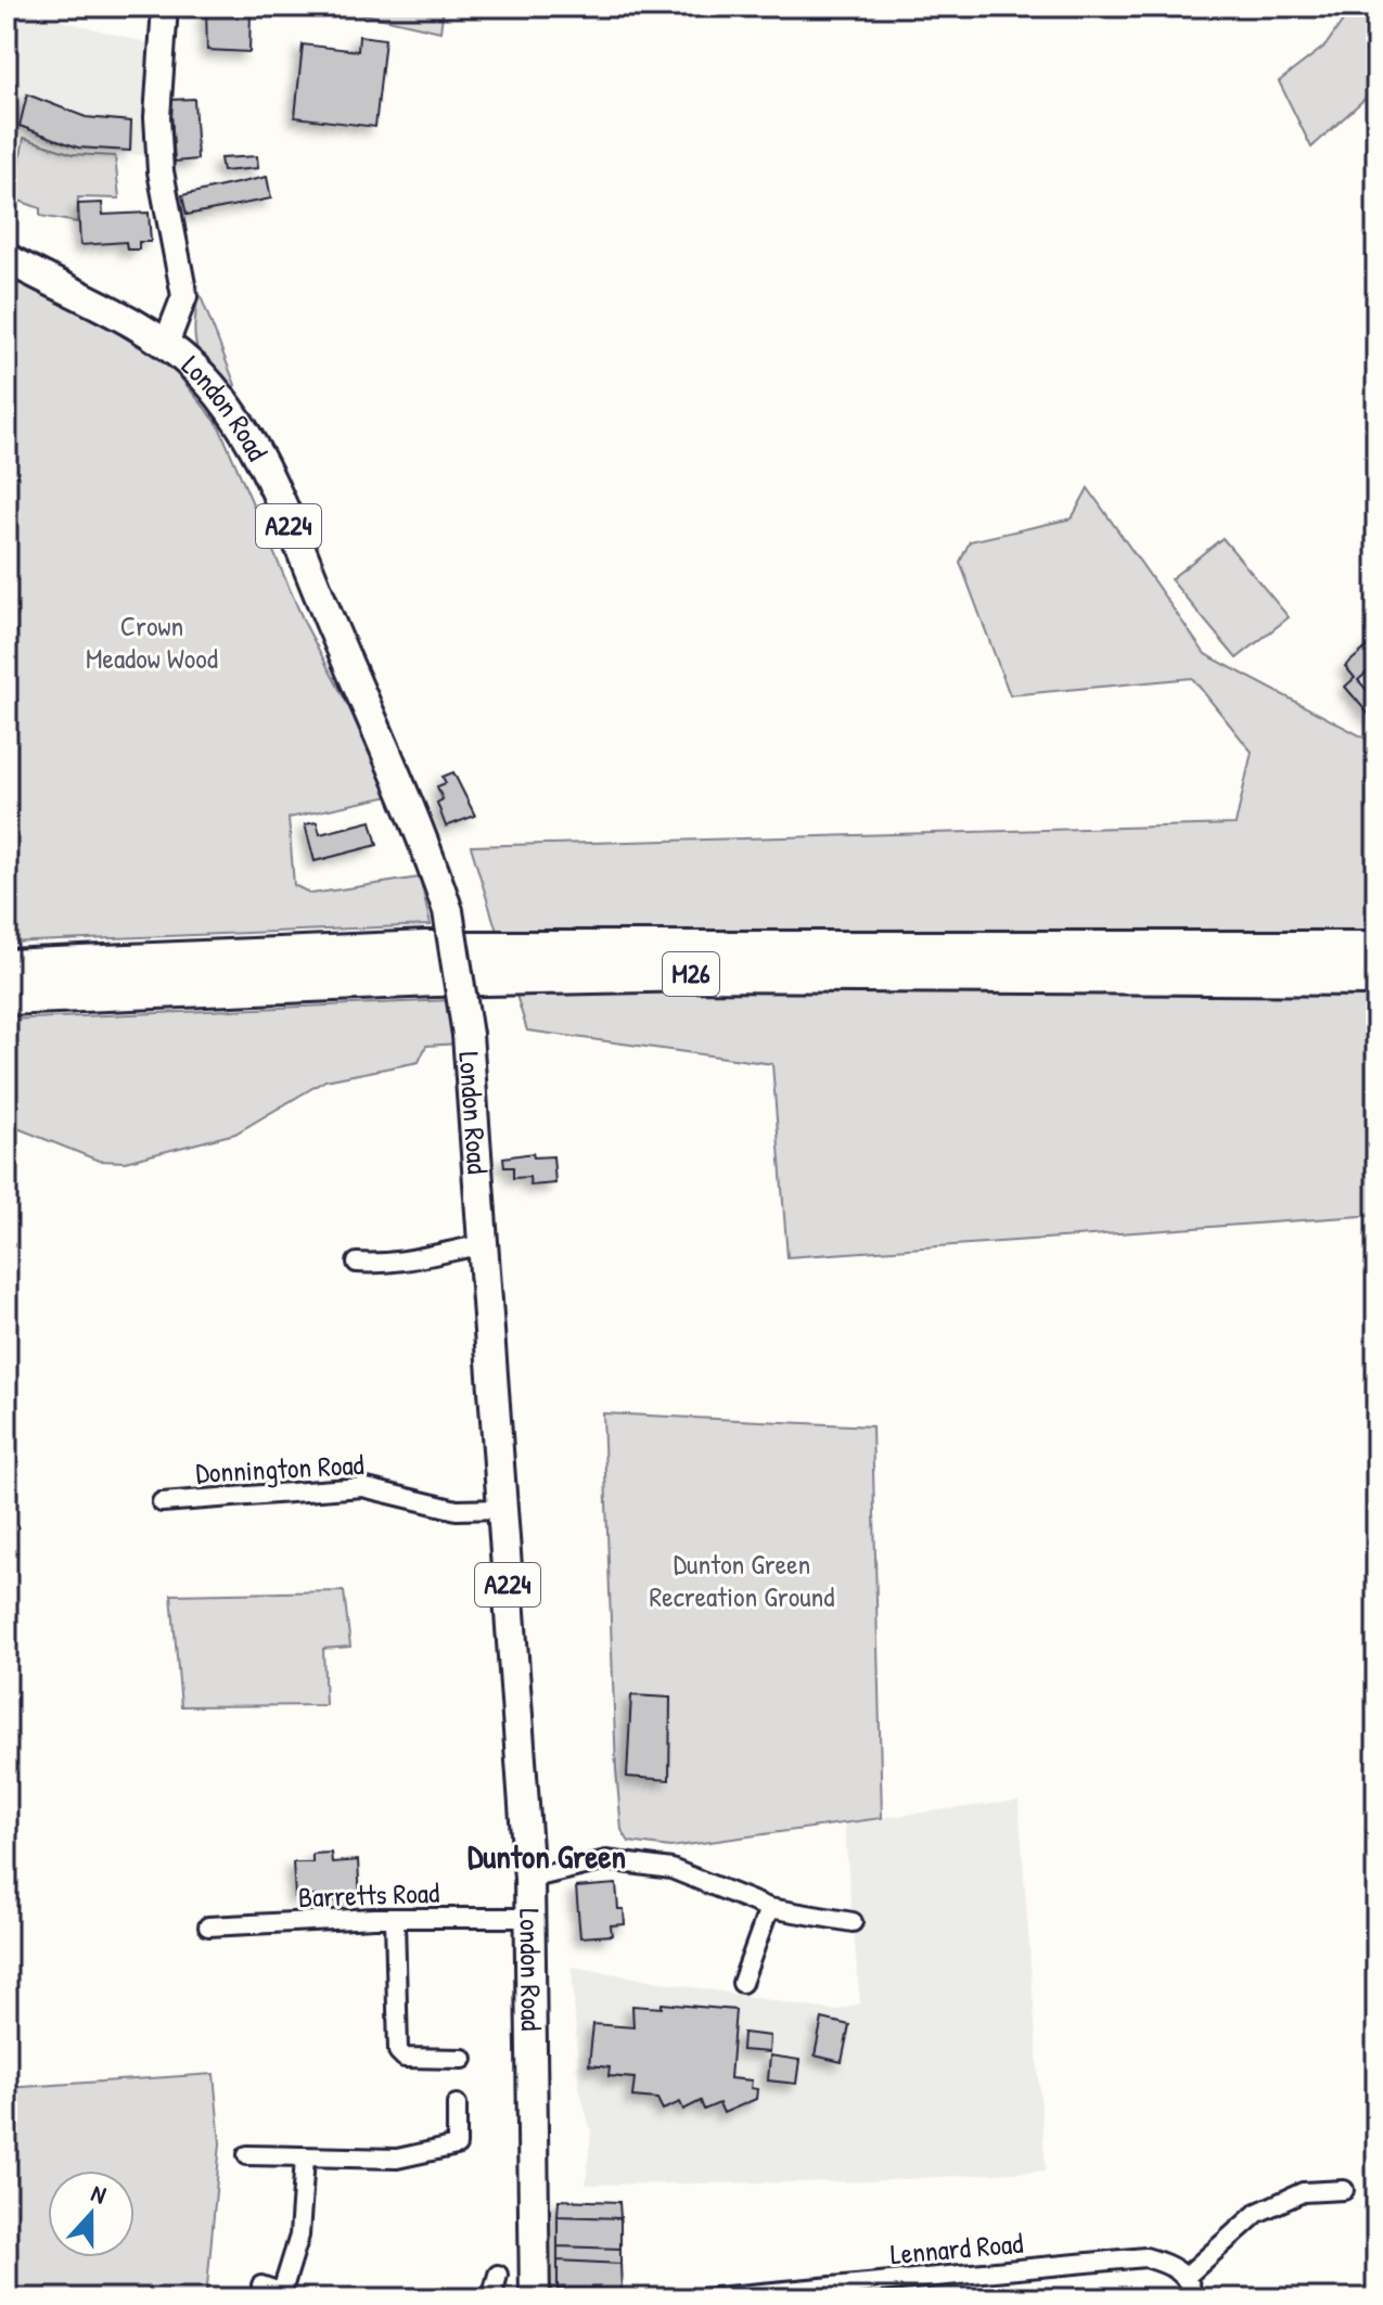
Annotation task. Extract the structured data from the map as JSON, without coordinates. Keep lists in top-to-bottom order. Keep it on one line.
{"streets":{"highway":["M26"],"main road":["London Road","A224"],"street":["Donnington Road","Barretts Road","Lennard Road"]},"crossings":[["London Road","A224"],["London Road","Donnington Road"],["London Road","Barretts Road"]],"districts":["Dunton Green"],"parks":["Crown Meadow Wood","Dunton Green Recreation Ground"],"north":"top"}
